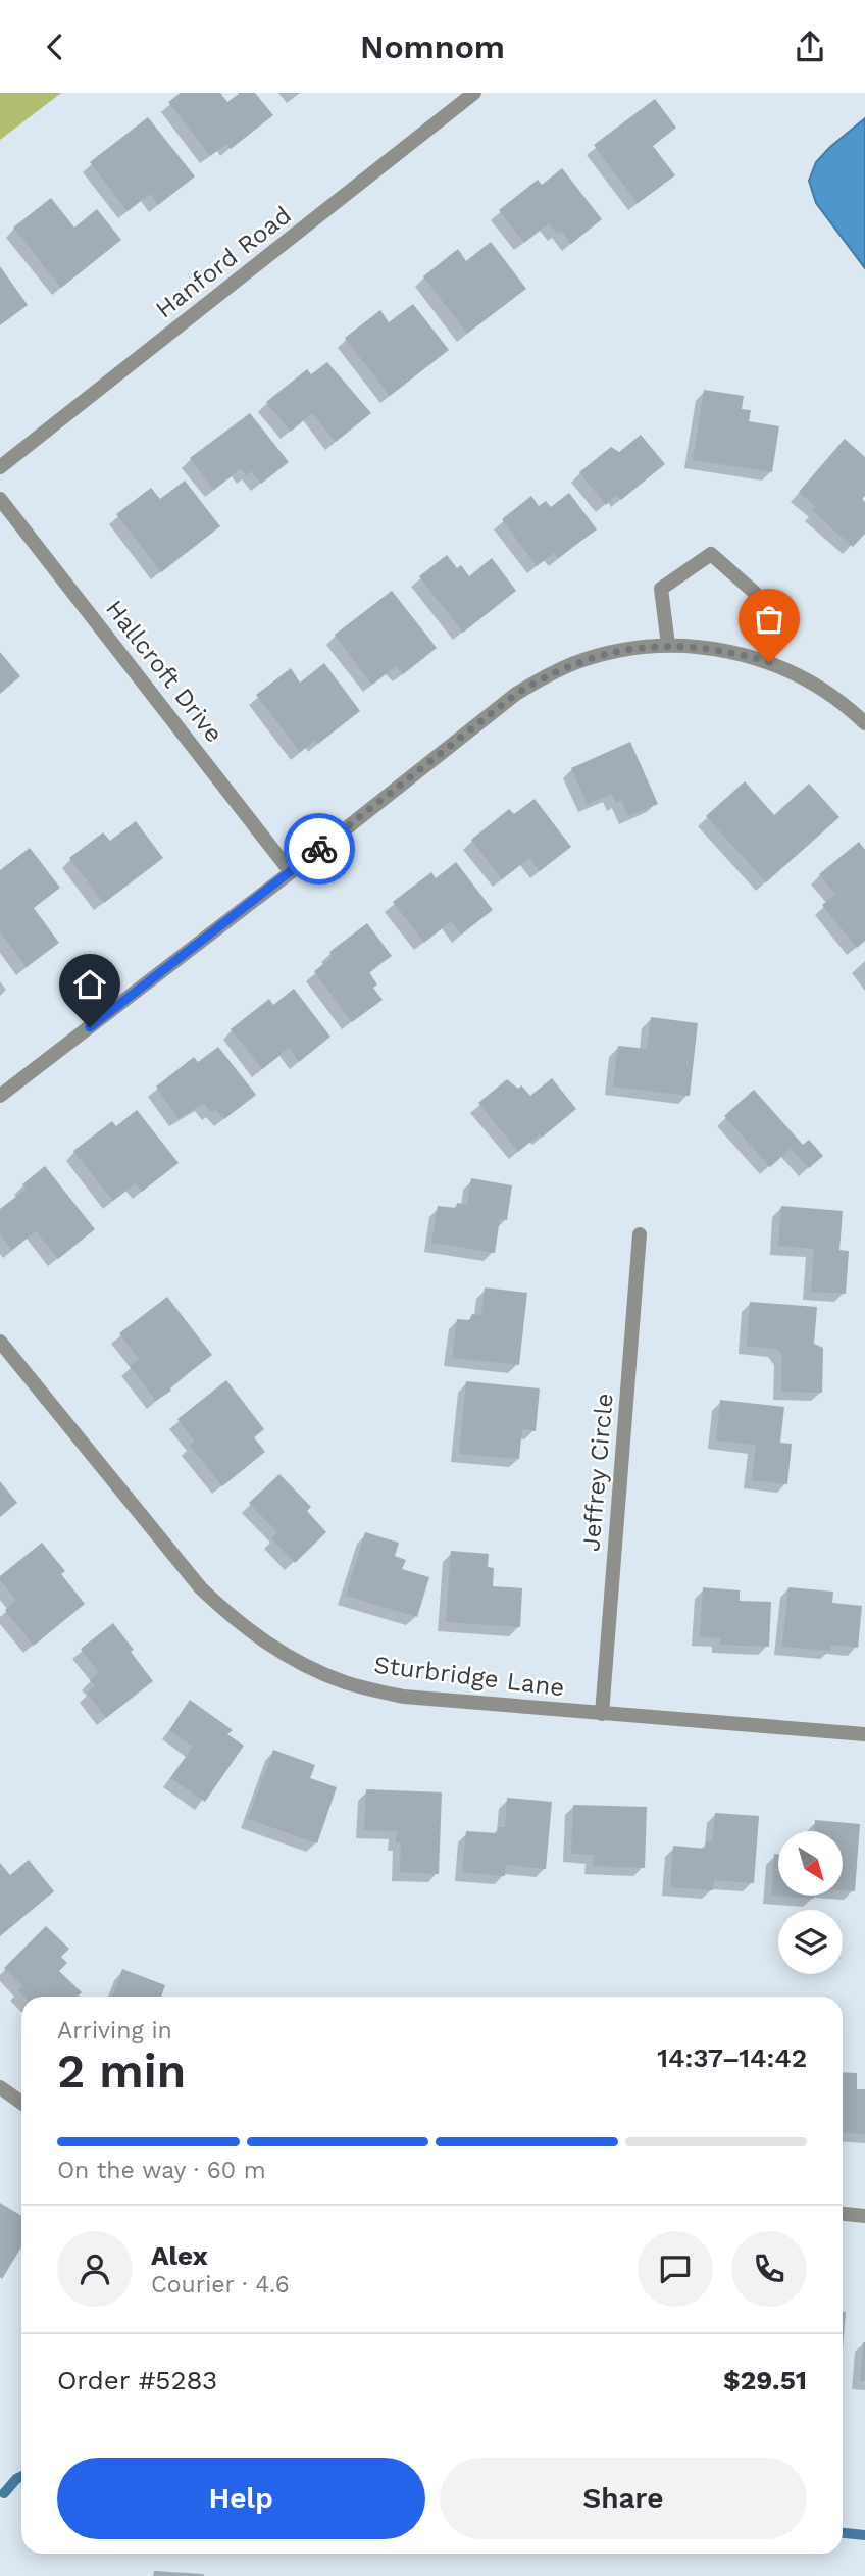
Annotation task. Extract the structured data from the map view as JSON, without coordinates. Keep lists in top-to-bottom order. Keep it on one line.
{"streets":{"street":["Hanford Road","Hallcroft Drive","Jeffrey Circle","Sturbridge Lane"]},"crossings":[["Jeffrey Circle","Sturbridge Lane"]],"north":"bottom right","page":{"header":"Nomnom","heading":["2 min","Arriving in","14:37–14:42"],"panel":["Alex","Courier · 4.6","Order #5283","$29.51"],"bar":"On the way · 60 m","buttons":["Help","Share"]}}
